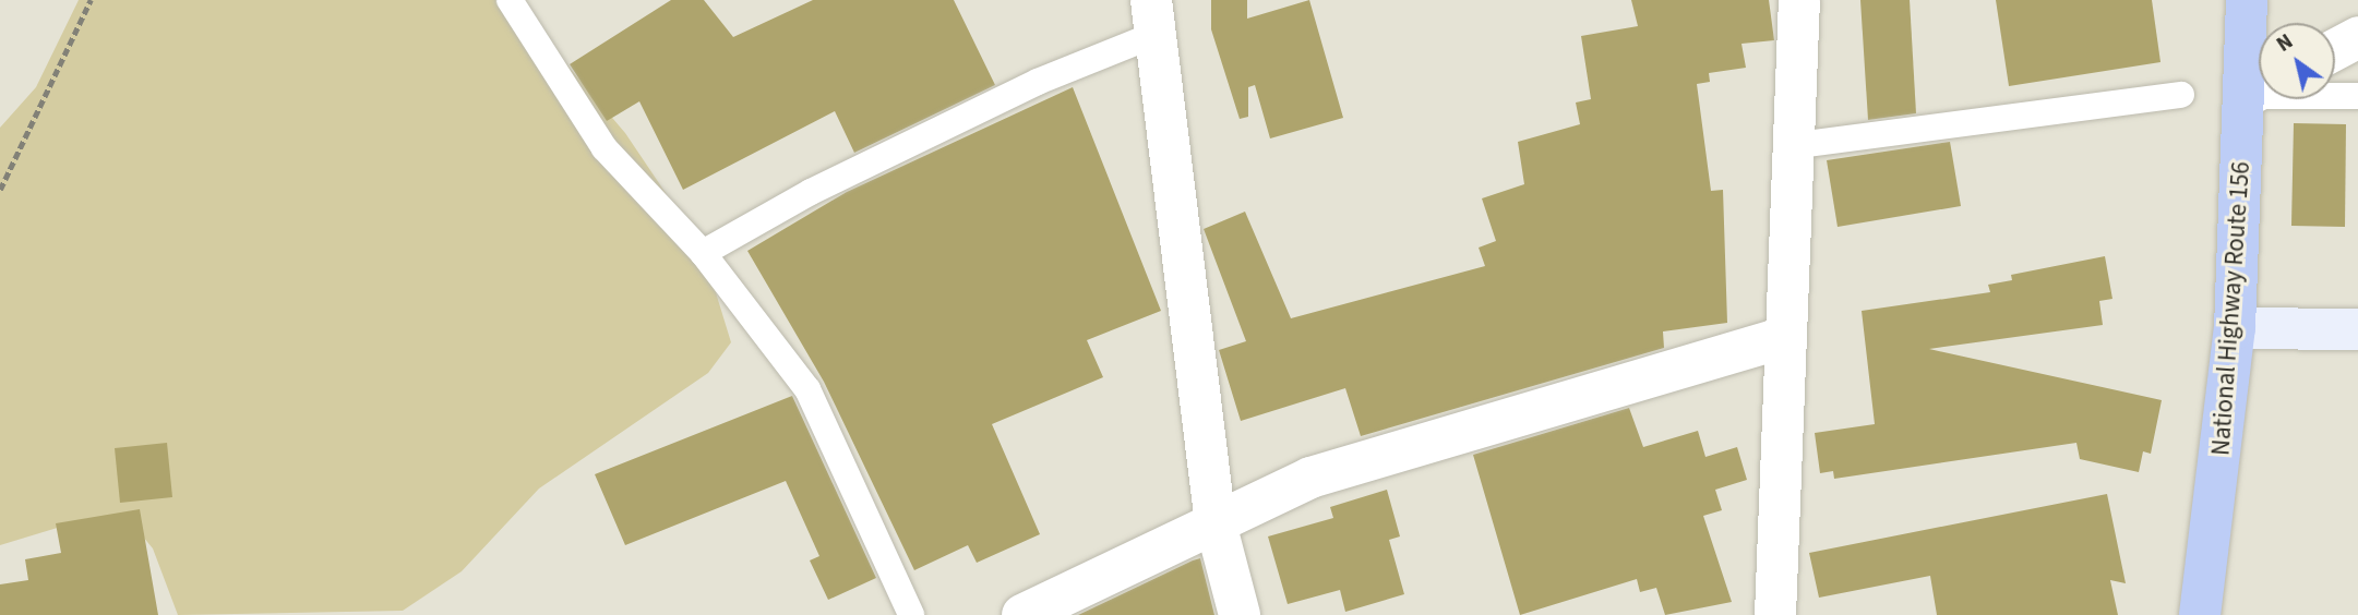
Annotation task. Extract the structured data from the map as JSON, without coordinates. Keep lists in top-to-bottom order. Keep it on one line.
{"streets":{"highway":["National Highway Route 156"]},"north":"top left"}
